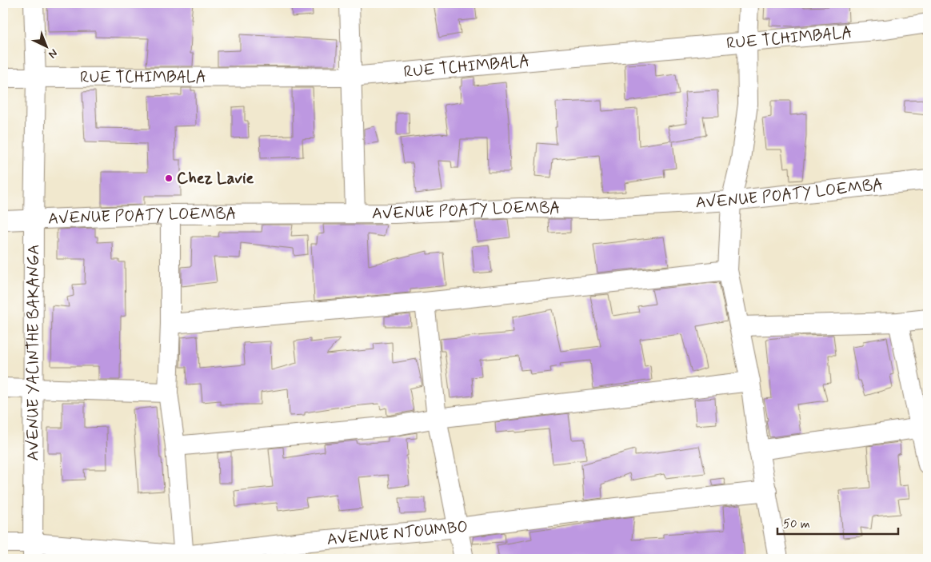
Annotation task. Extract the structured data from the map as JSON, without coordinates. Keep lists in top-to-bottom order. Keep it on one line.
{"streets":{"street":["RUE TCHIMBALA","AVENUE POATY LOEMBA","AVENUE YACINTHE BAKANGA","AVENUE NTOUMBO"]},"crossings":[["RUE TCHIMBALA","AVENUE YACINTHE BAKANGA"],["AVENUE POATY LOEMBA","AVENUE YACINTHE BAKANGA"],["AVENUE YACINTHE BAKANGA","AVENUE NTOUMBO"]],"places":["Chez Lavie"],"scale_bar":"50 m","north":"bottom right"}
